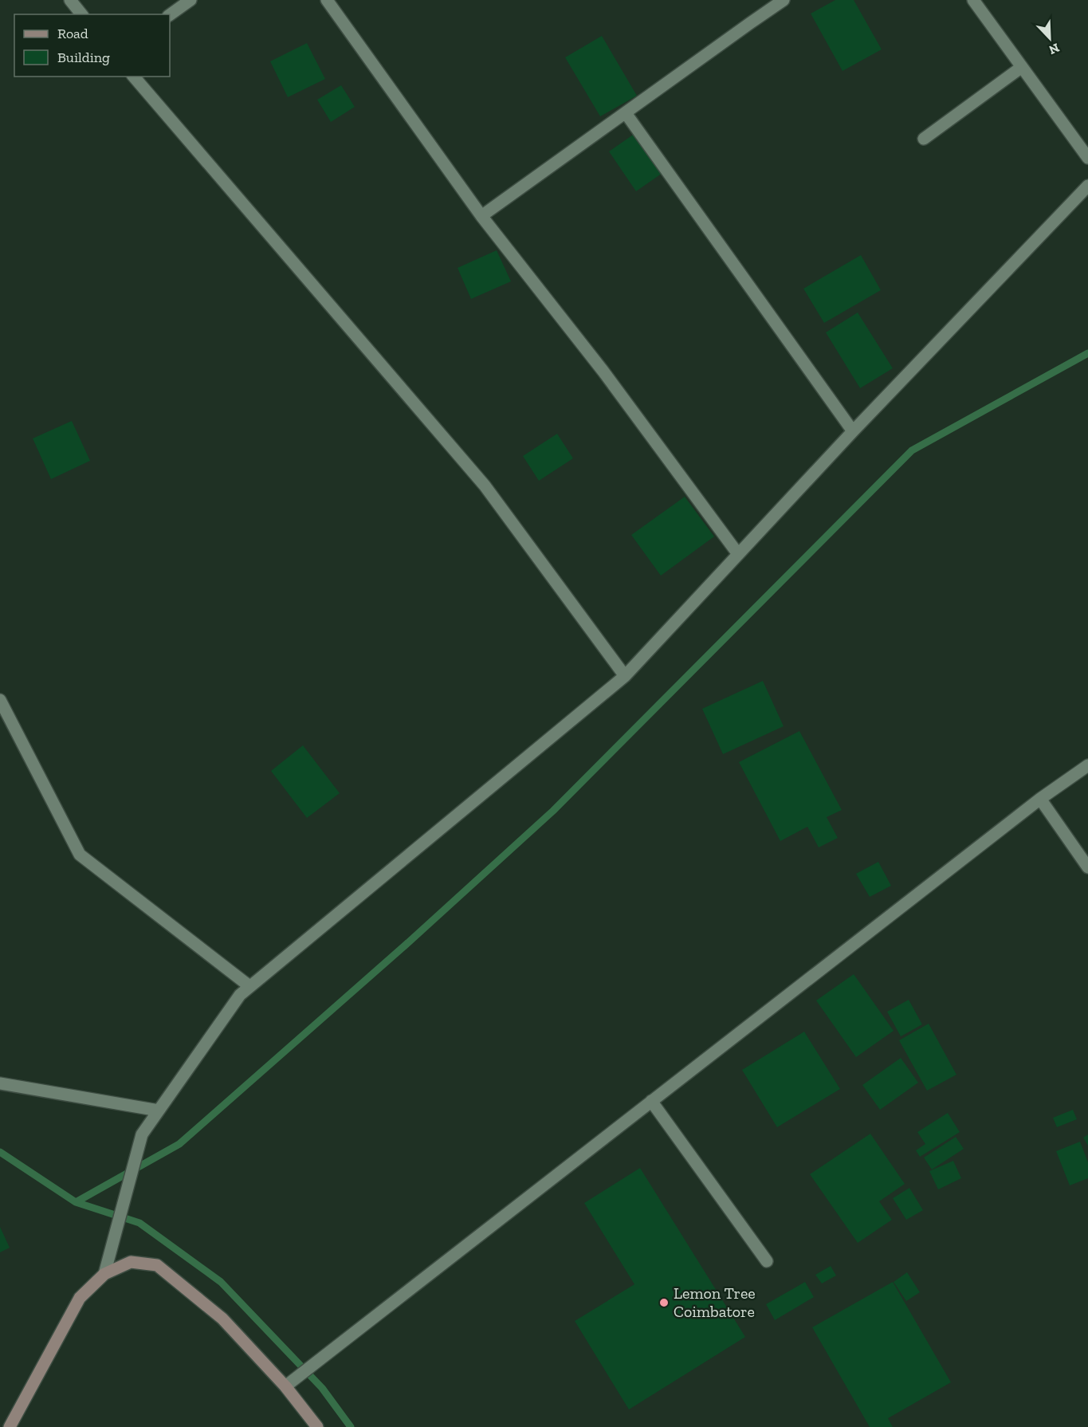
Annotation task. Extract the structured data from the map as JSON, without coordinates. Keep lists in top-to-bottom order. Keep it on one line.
{"places":["Lemon Tree Coimbatore"],"legend":["Road","Building"],"north":"bottom right"}
